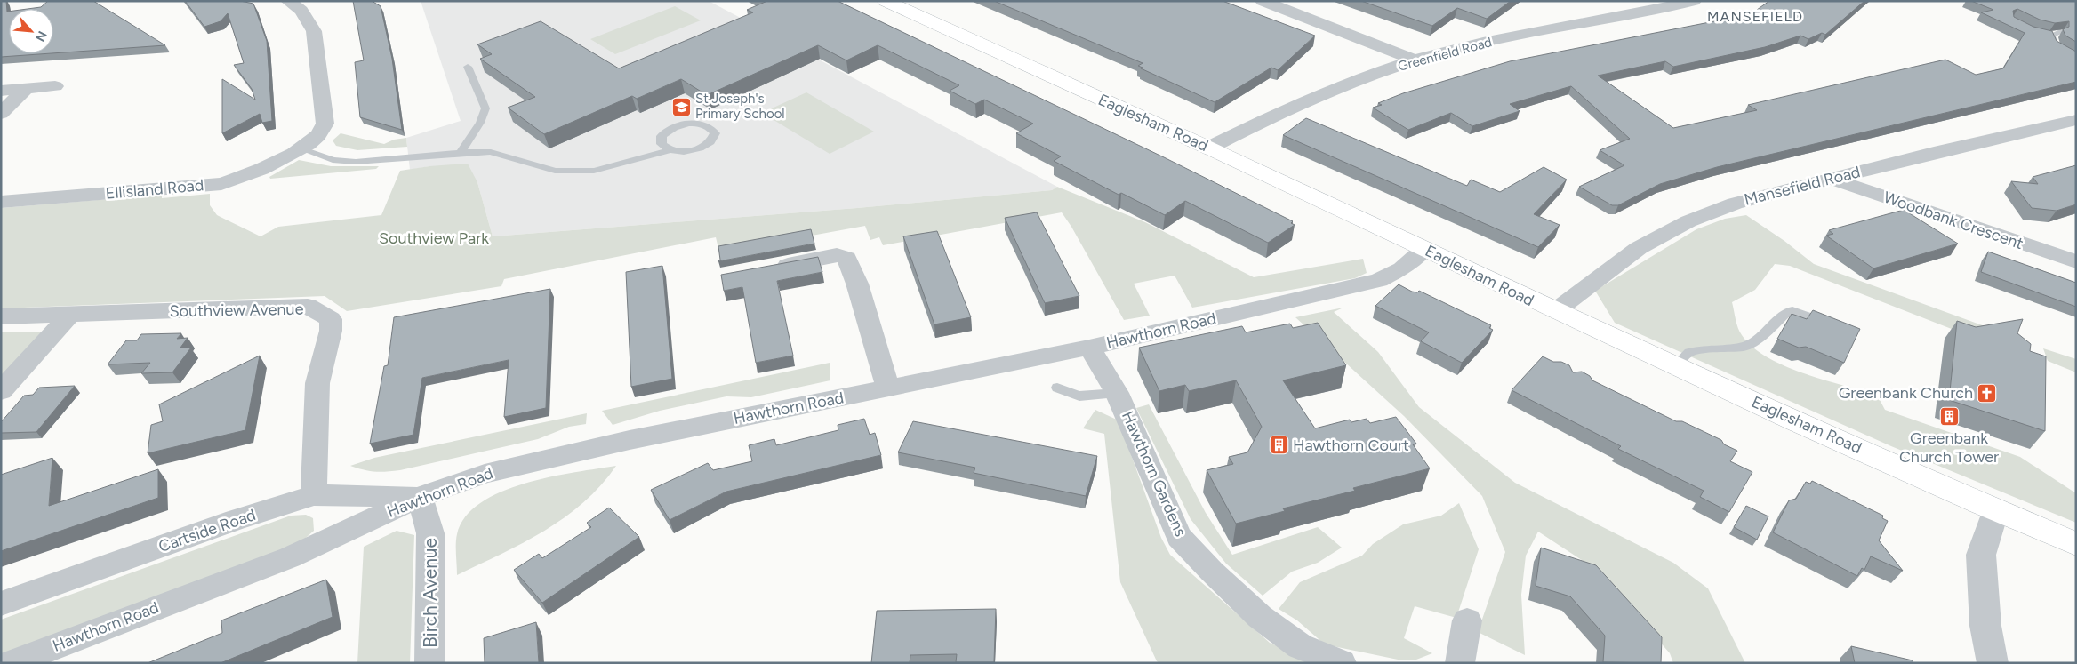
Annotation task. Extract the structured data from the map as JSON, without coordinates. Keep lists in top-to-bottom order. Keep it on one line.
{"streets":{"main road":["Eaglesham Road"],"street":["Greenfield Road","Mansefield Road","Ellisland Road","Woodbank Crescent","Southview Avenue","Hawthorn Road","Hawthorn Gardens","Cartside Road","Birch Avenue"]},"crossings":[["Greenfield Road","Eaglesham Road"],["Eaglesham Road","Mansefield Road"],["Eaglesham Road","Hawthorn Road"],["Mansefield Road","Woodbank Crescent"],["Southview Avenue","Cartside Road"],["Hawthorn Road","Hawthorn Gardens"],["Hawthorn Road","Cartside Road"],["Hawthorn Road","Birch Avenue"],["Cartside Road","Birch Avenue"]],"districts":["MANSEFIELD"],"parks":["Southview Park"],"places":{"school or university":["St Joseph's Primary School"],"church":["Greenbank Church"],"building":["Greenbank Church Tower","Hawthorn Court"]},"north":"bottom right"}
